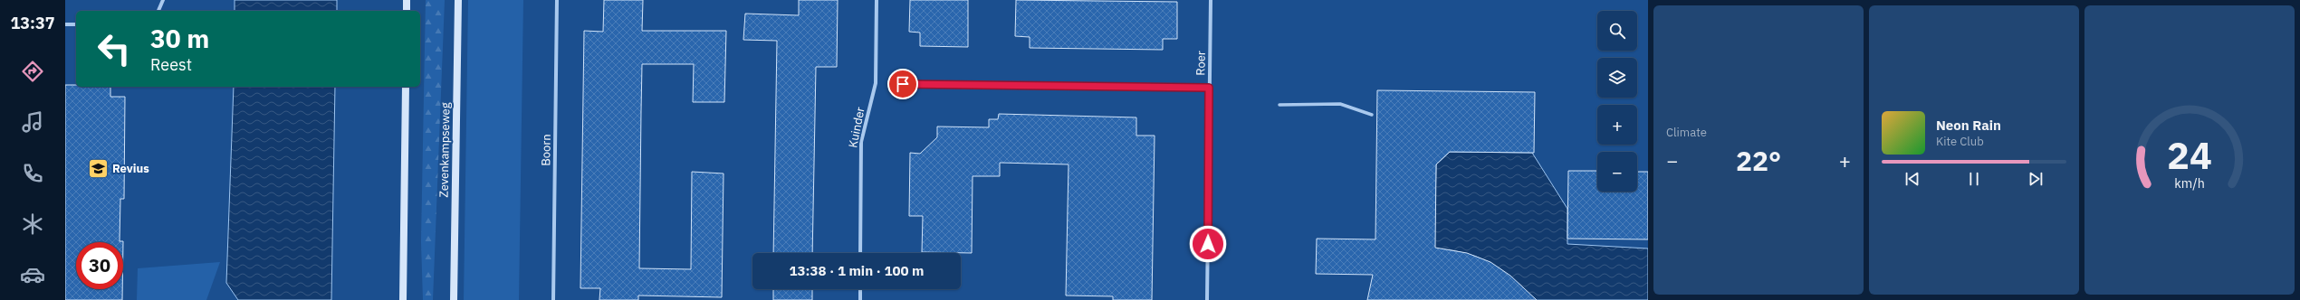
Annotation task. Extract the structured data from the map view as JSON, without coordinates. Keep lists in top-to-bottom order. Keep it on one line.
{"streets":{"main road":["Zevenkampseweg"],"street":["Roer","Kuinder","Boorn"]},"places":{"school or university":["Revius"]},"page":{"tabs":"13:37","tile":"Climate","map_buttons":["+","−"],"turn":["30 m","Reest"],"song":["Neon Rain","Kite Club"],"heat":["−","22°","+"],"limit":"30","trip":"13:38 · 1 min · 100 m","gauge":["24","km/h"]}}
